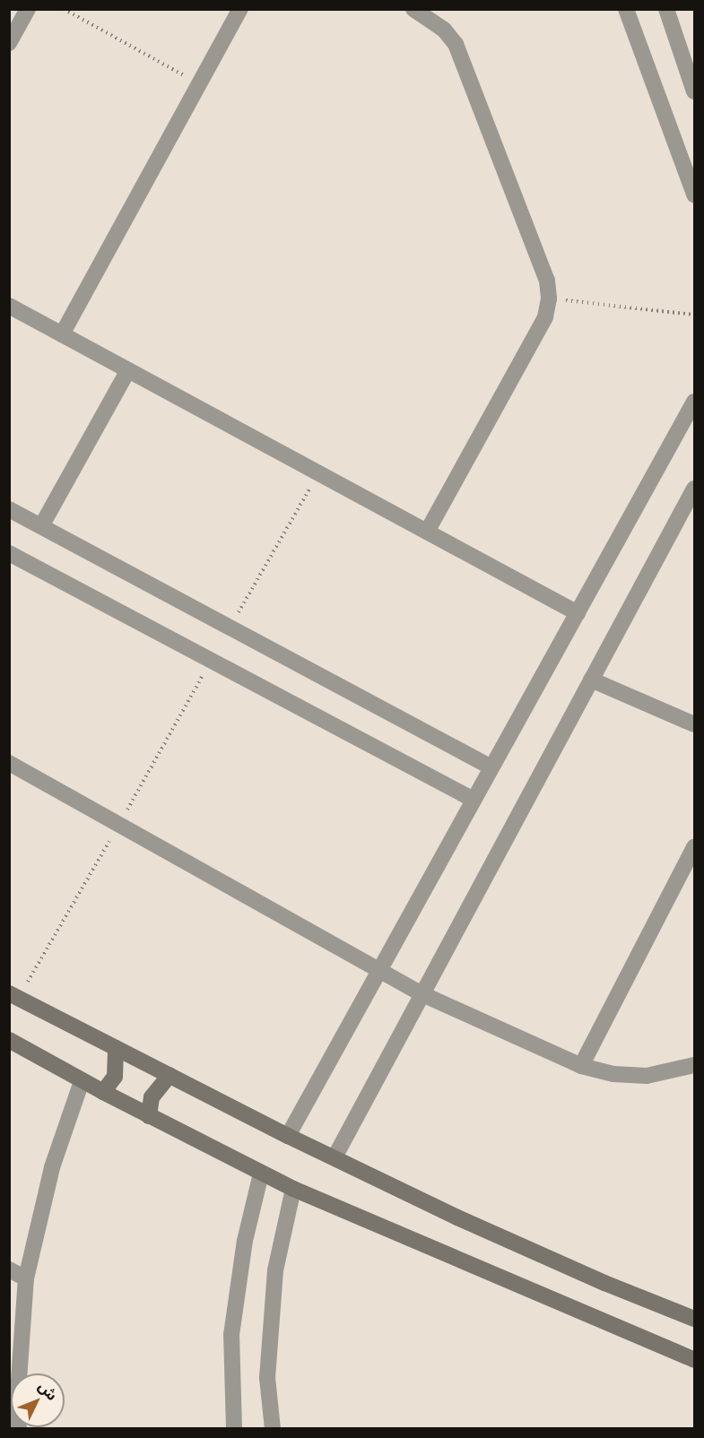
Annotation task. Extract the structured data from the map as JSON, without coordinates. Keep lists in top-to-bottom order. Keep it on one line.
{"north":"top right"}
